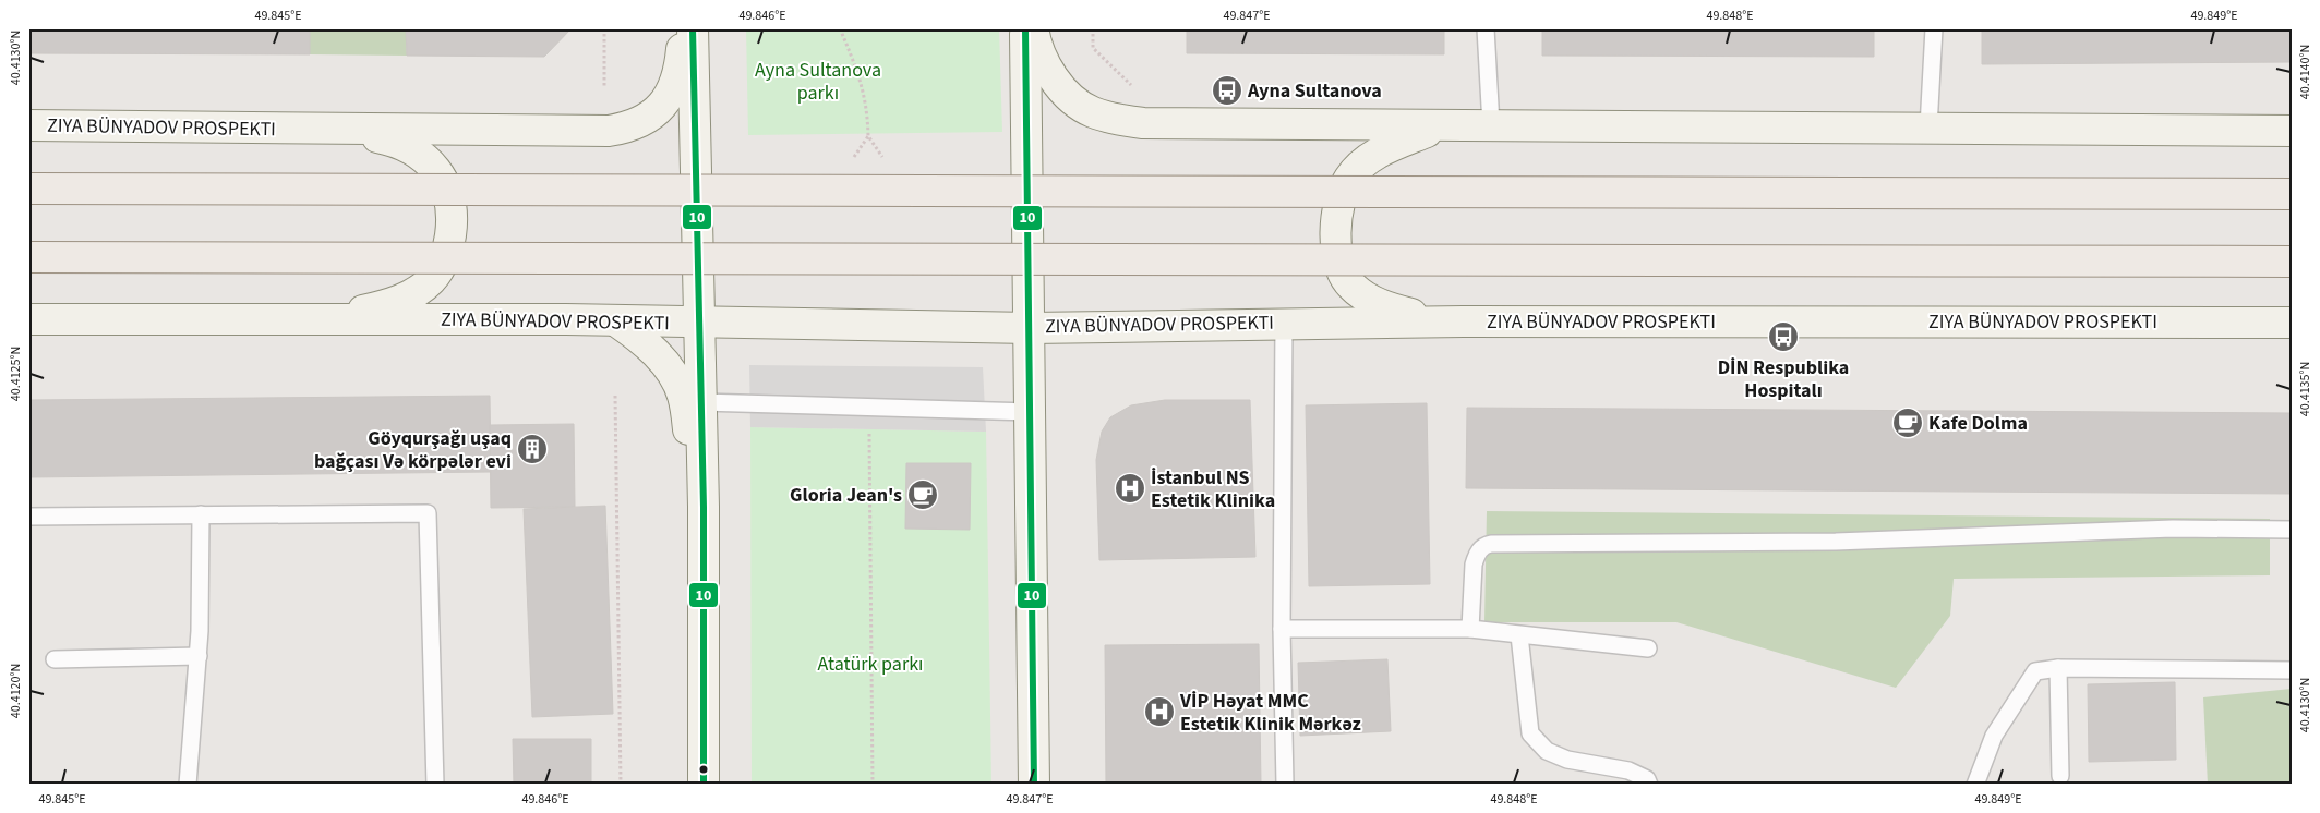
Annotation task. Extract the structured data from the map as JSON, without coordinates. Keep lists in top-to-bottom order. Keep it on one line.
{"streets":{"main road":["ZIYA BÜNYADOV PROSPEKTI"]},"parks":["Ayna Sultanova parkı","Atatürk parkı"],"places":{"bus stop":["Ayna Sultanova","DİN Respublika Hospitalı"],"cafe":["Kafe Dolma","Gloria Jean's"],"building":["Göyqurşağı uşaq bağçası Və körpələr evi"],"hospital":["İstanbul NS Estetik Klinika","VİP Həyat MMC Estetik Klinik Mərkəz"]},"lines":["transit line 10"],"coordinates":["49.845°E","49.846°E","49.847°E","49.848°E","49.849°E","40.4130°N","40.4140°N","40.4125°N","40.4135°N","40.4120°N"]}
